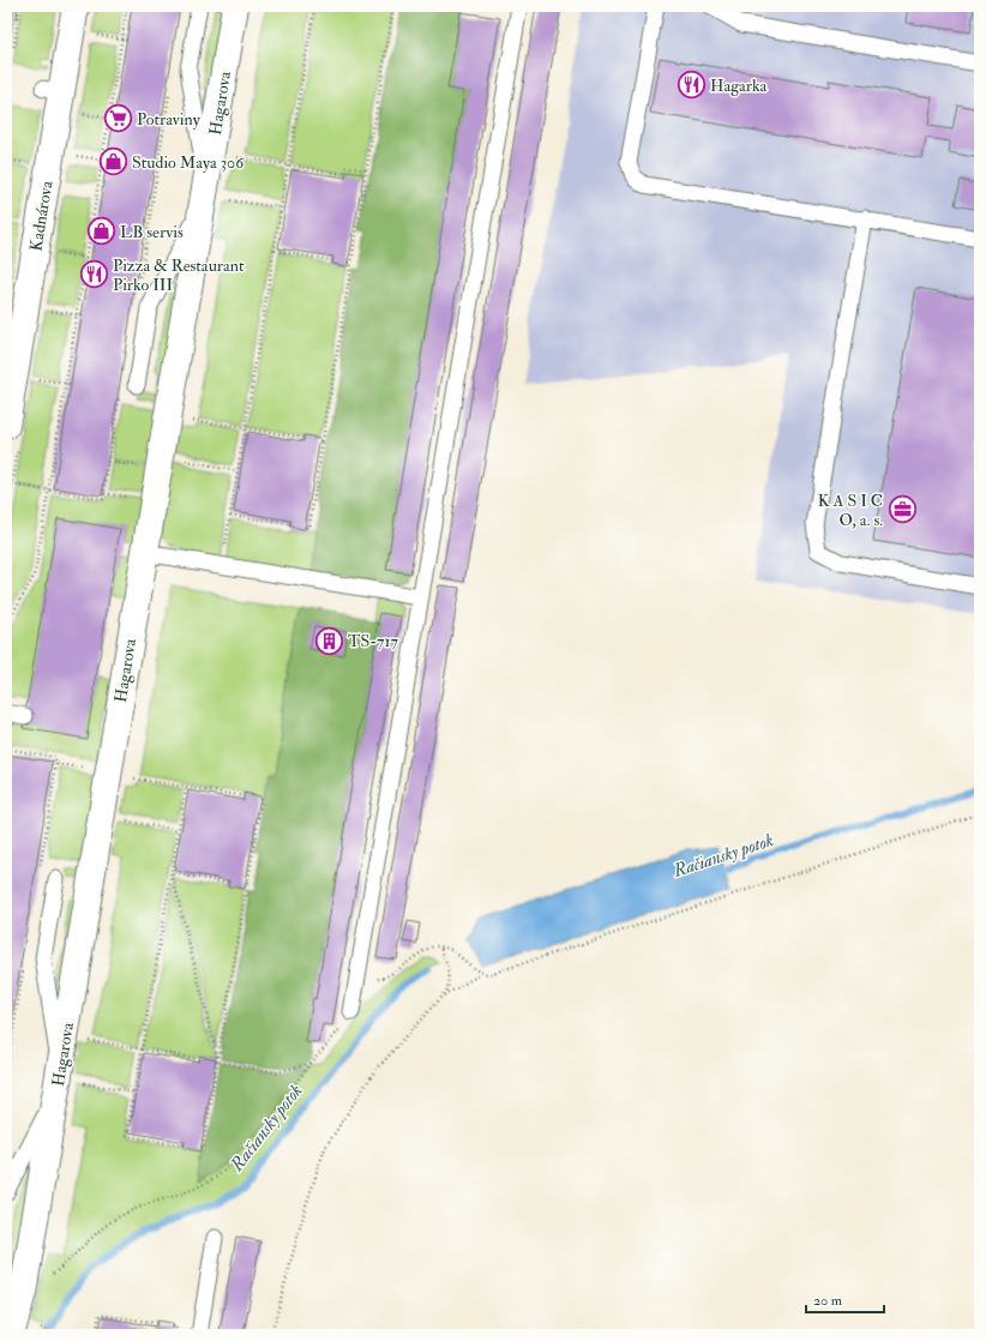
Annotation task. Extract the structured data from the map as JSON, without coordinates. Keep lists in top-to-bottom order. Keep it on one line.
{"streets":{"street":["Hagarova","Kadnárova"]},"water":["Račiansky potok"],"places":{"restaurant":["Hagarka","Pizza & Restaurant Pirko III"],"supermarket":["Potraviny"],"shop":["Studio Maya 306","LB servis"],"office":["K A S I C O, a. s."],"building":["TS-717"]},"scale_bar":"20 m"}
